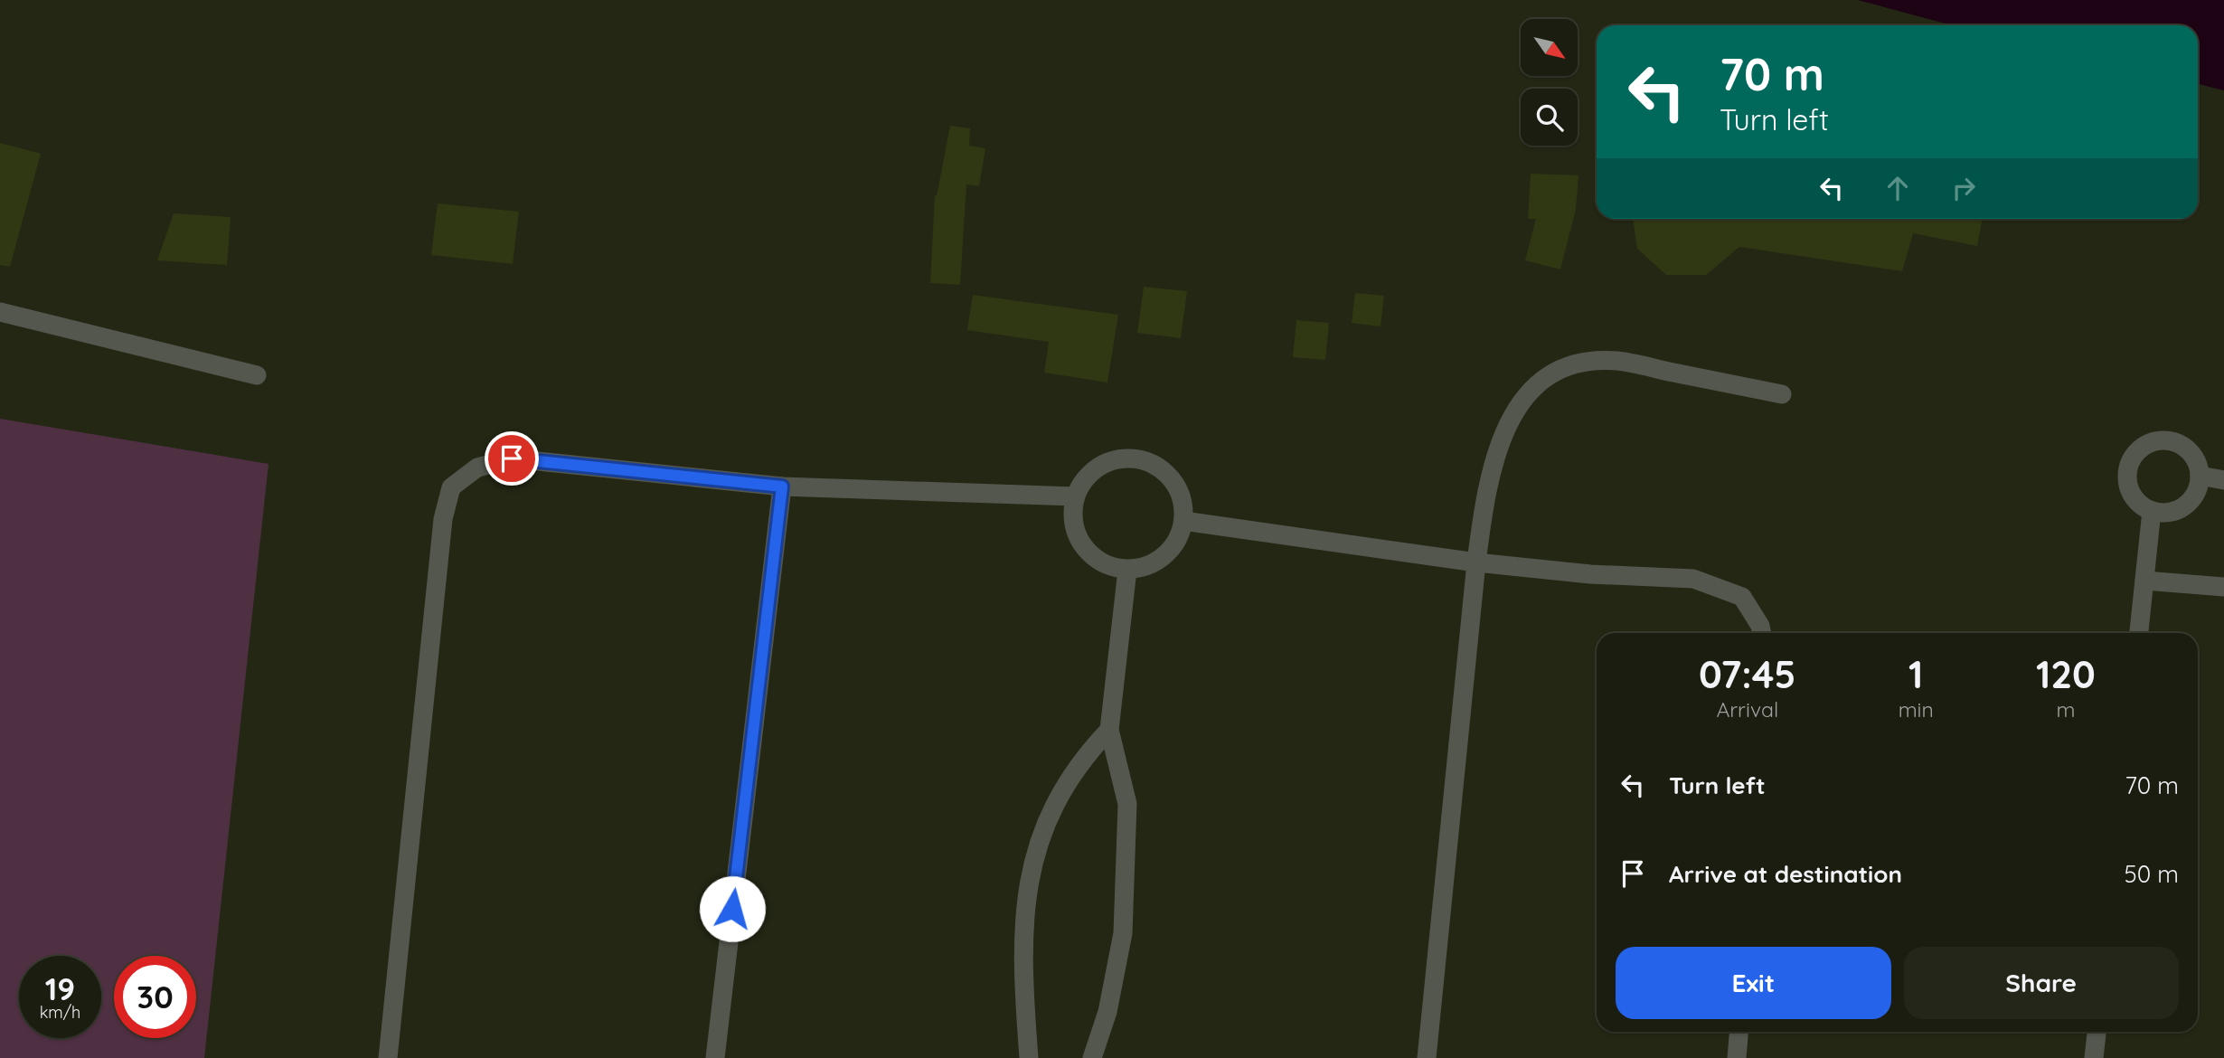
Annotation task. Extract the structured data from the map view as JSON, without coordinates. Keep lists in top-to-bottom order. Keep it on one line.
{"north":"bottom right","page":{"turn":["70 m","Turn left"],"eta":["07:45","Arrival","1","min","120","m"],"list":[{"name":"Turn left","value":"70 m"},{"name":"Arrive at destination","value":"50 m"}],"buttons":["Exit","Share"],"speed":"19 km/h","limit":"30"}}
